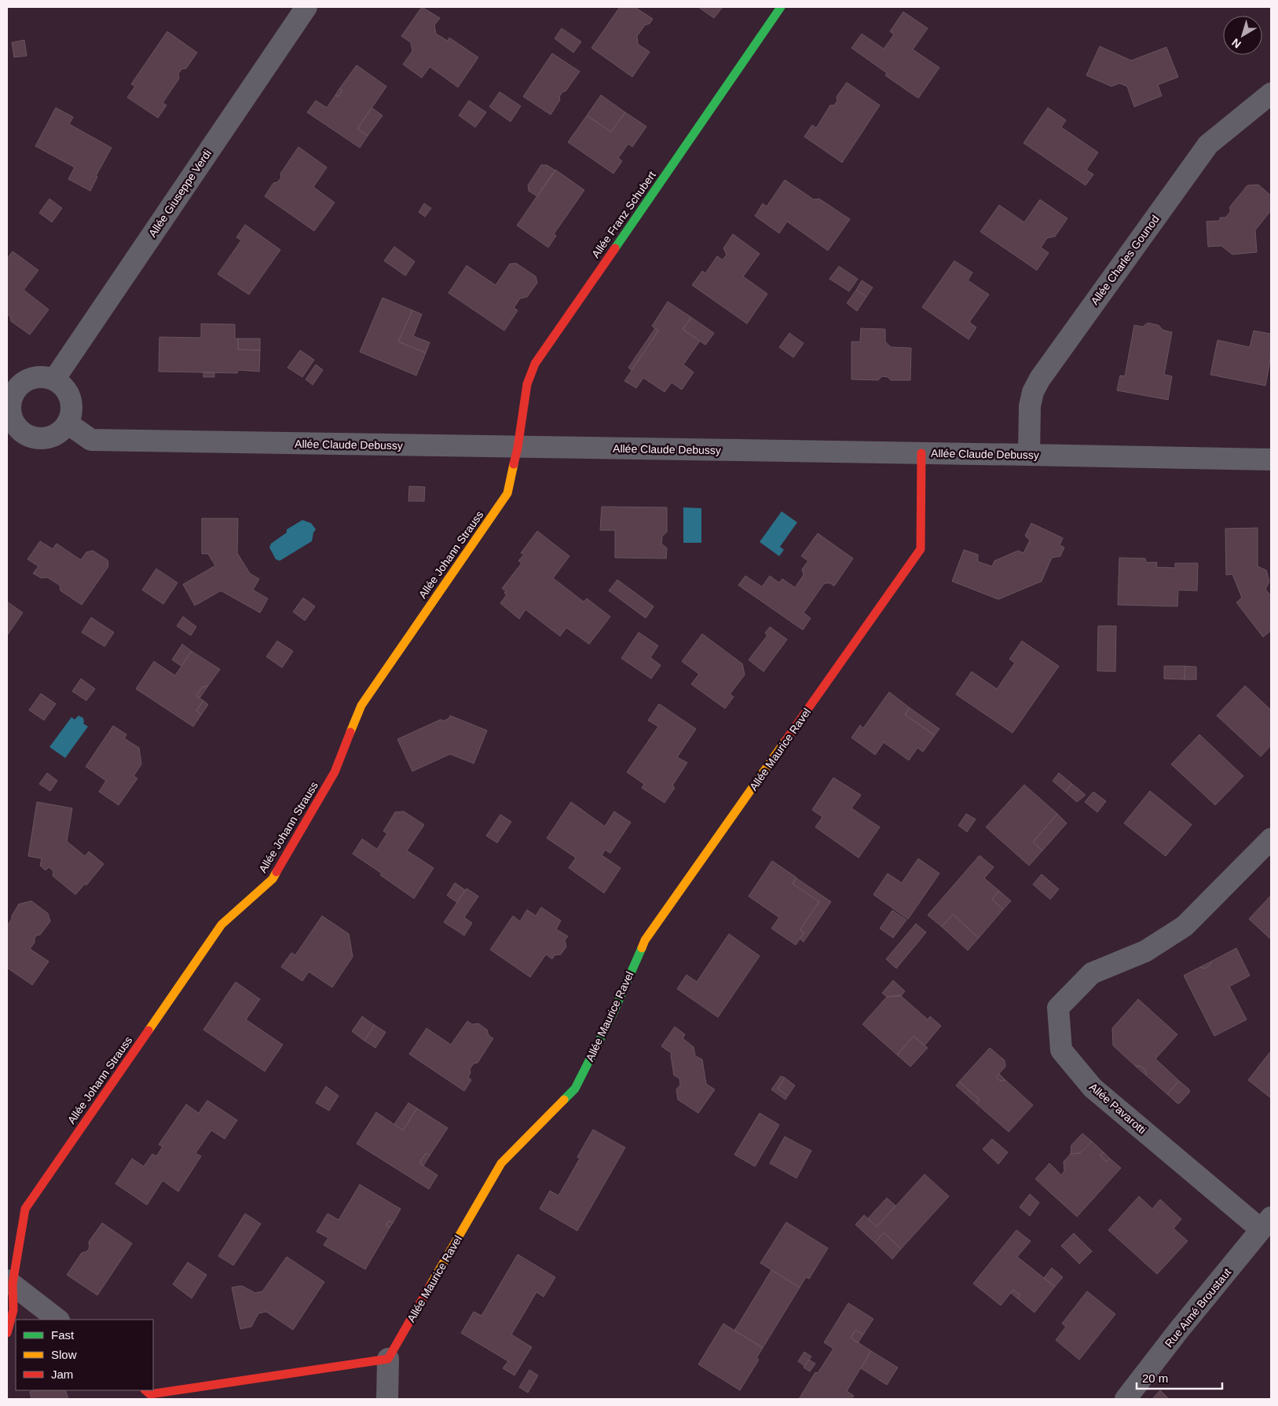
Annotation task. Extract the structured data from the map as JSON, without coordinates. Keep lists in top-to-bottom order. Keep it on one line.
{"streets":{"street":["Allée Giuseppe Verdi","Allée Franz Schubert","Allée Charles Gounod","Allée Claude Debussy","Allée Johann Strauss","Allée Maurice Ravel","Allée Pavarotti","Rue Aimé Broustaut"]},"crossings":[["Allée Giuseppe Verdi","Allée Claude Debussy"],["Allée Franz Schubert","Allée Claude Debussy"],["Allée Franz Schubert","Allée Johann Strauss"],["Allée Charles Gounod","Allée Claude Debussy"],["Allée Claude Debussy","Allée Johann Strauss"],["Allée Claude Debussy","Allée Maurice Ravel"],["Allée Pavarotti","Rue Aimé Broustaut"]],"legend":["Fast","Slow","Jam"],"scale_bar":"20 m","north":"bottom left"}
